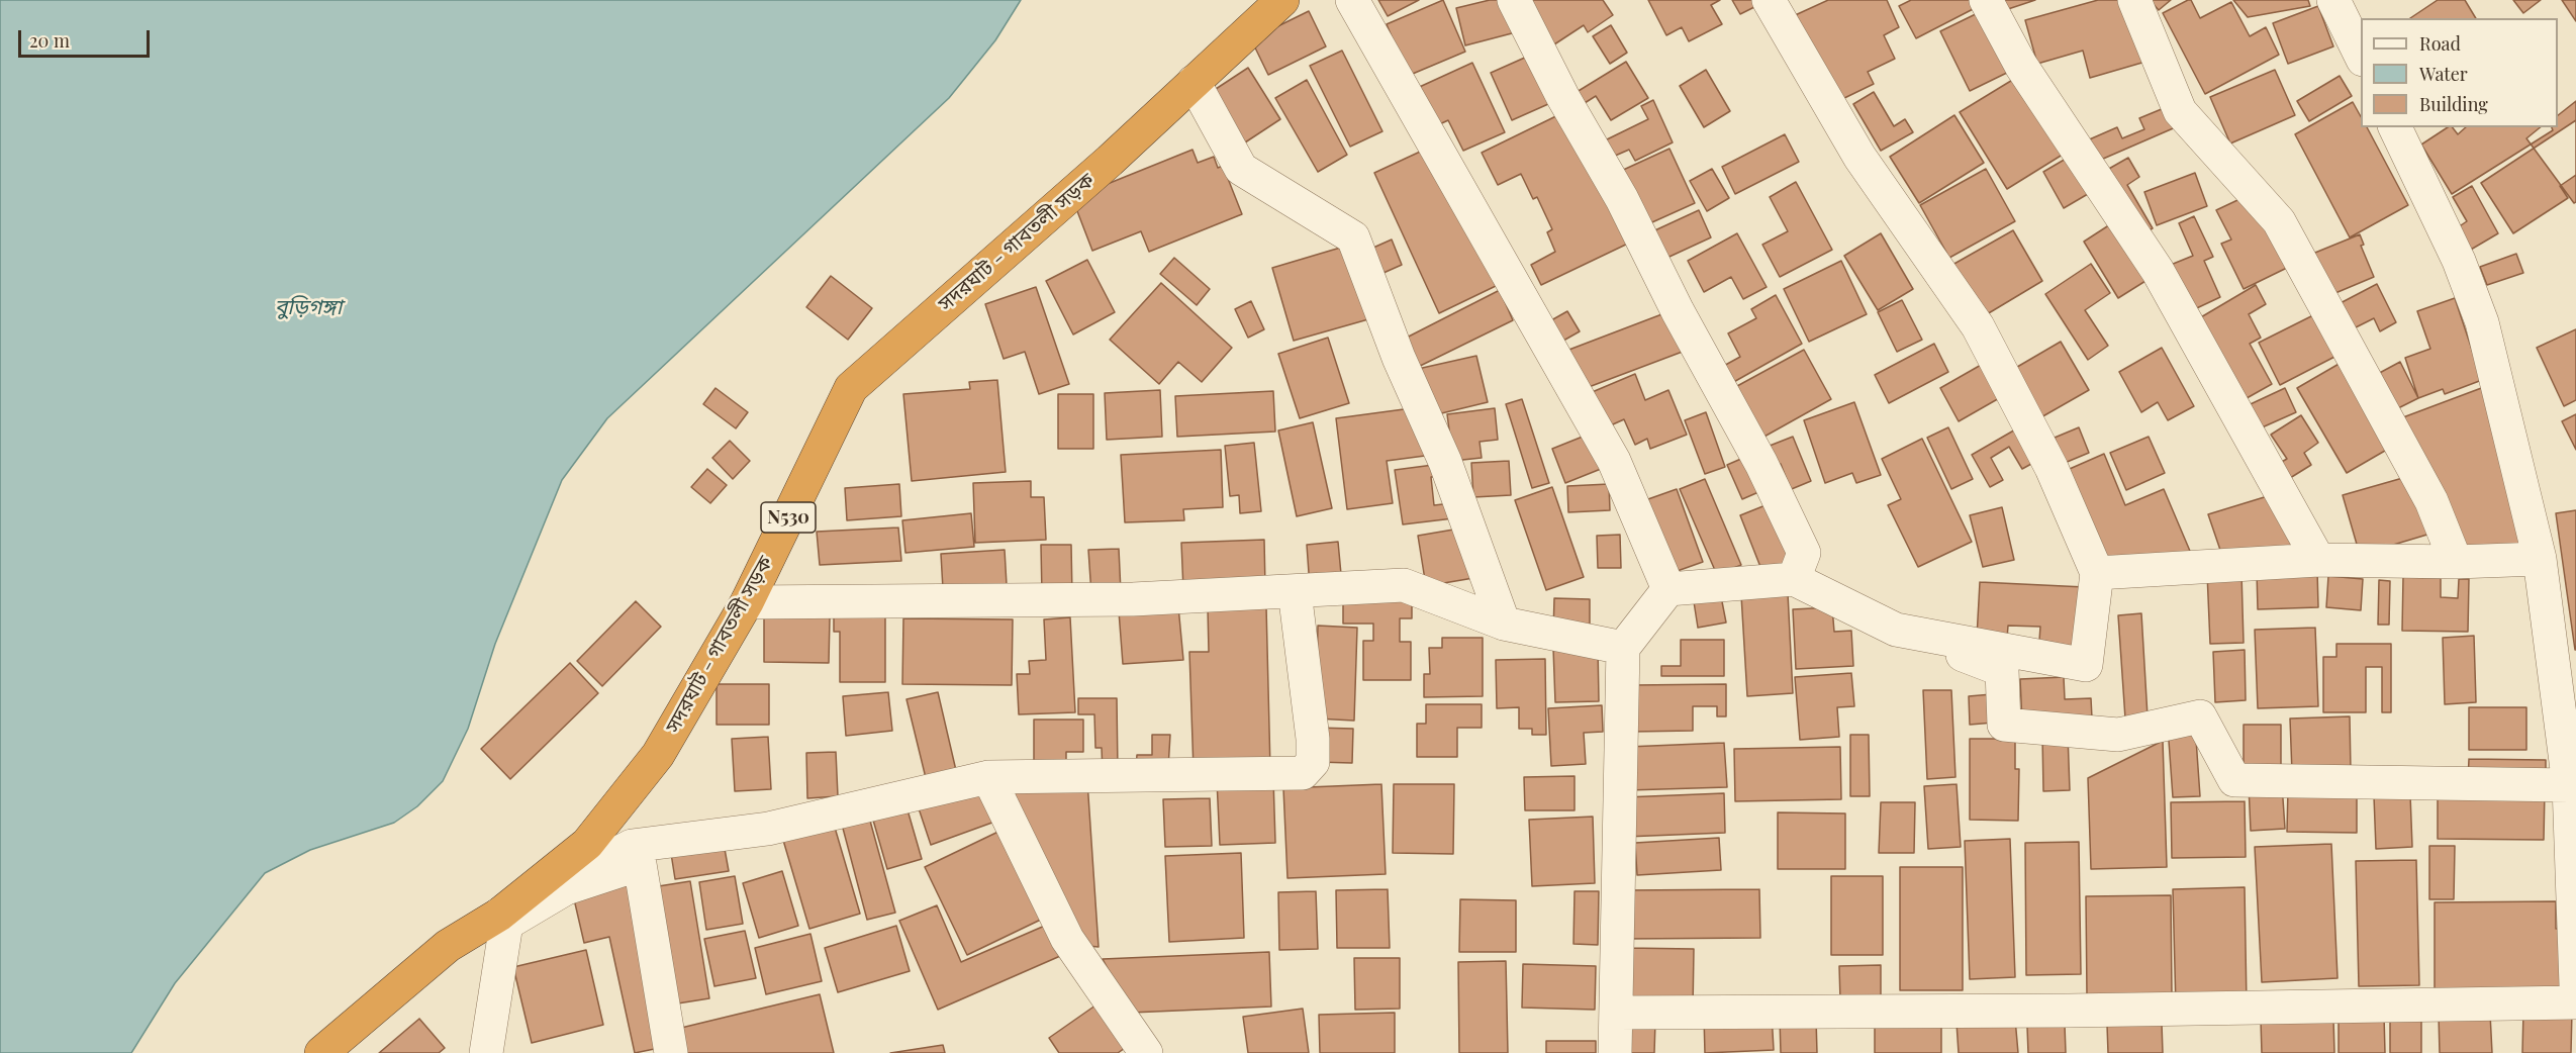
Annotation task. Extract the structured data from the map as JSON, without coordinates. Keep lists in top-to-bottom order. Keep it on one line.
{"streets":{"highway":["সদরঘাট - গাবতলী সড়ক","N530"]},"water":["বুড়িগঙ্গা"],"legend":["Road","Water","Building"],"scale_bar":"20 m"}
